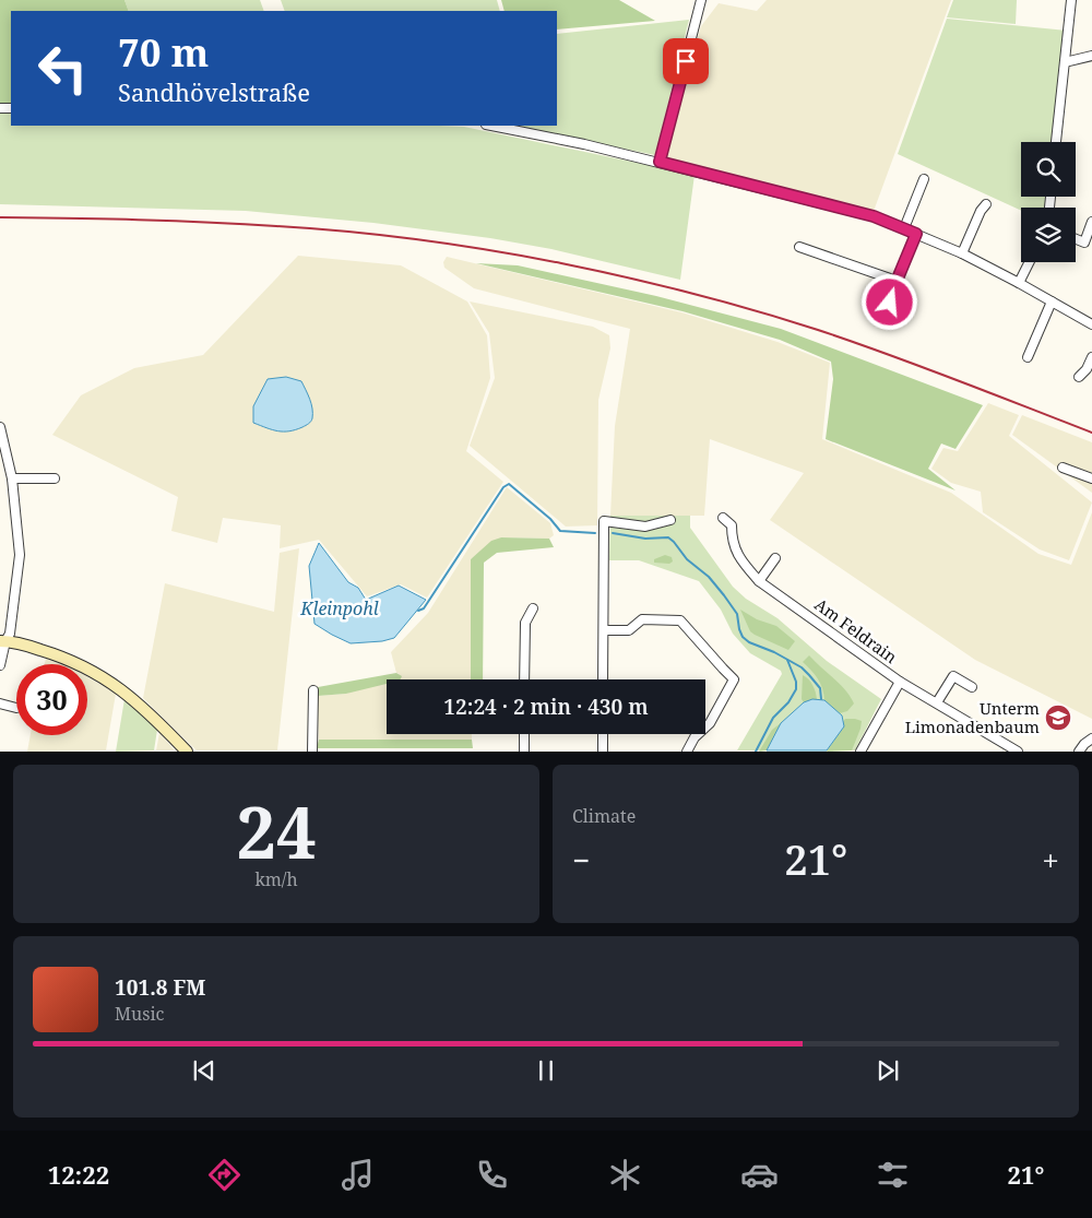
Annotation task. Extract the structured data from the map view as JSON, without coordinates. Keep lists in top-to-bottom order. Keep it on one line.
{"streets":{"street":["Am Feldrain"]},"water":["Kleinpohl"],"places":{"school or university":["Unterm Limonadenbaum"]},"page":{"turn":["70 m","Sandhövelstraße"],"limit":"30","trip":"12:24 · 2 min · 430 m","tile":[["24","km/h"],"Climate"],"heat":["−","21°","+"],"song":["101.8 FM","Music"],"tabs":["12:22","21°"]}}
